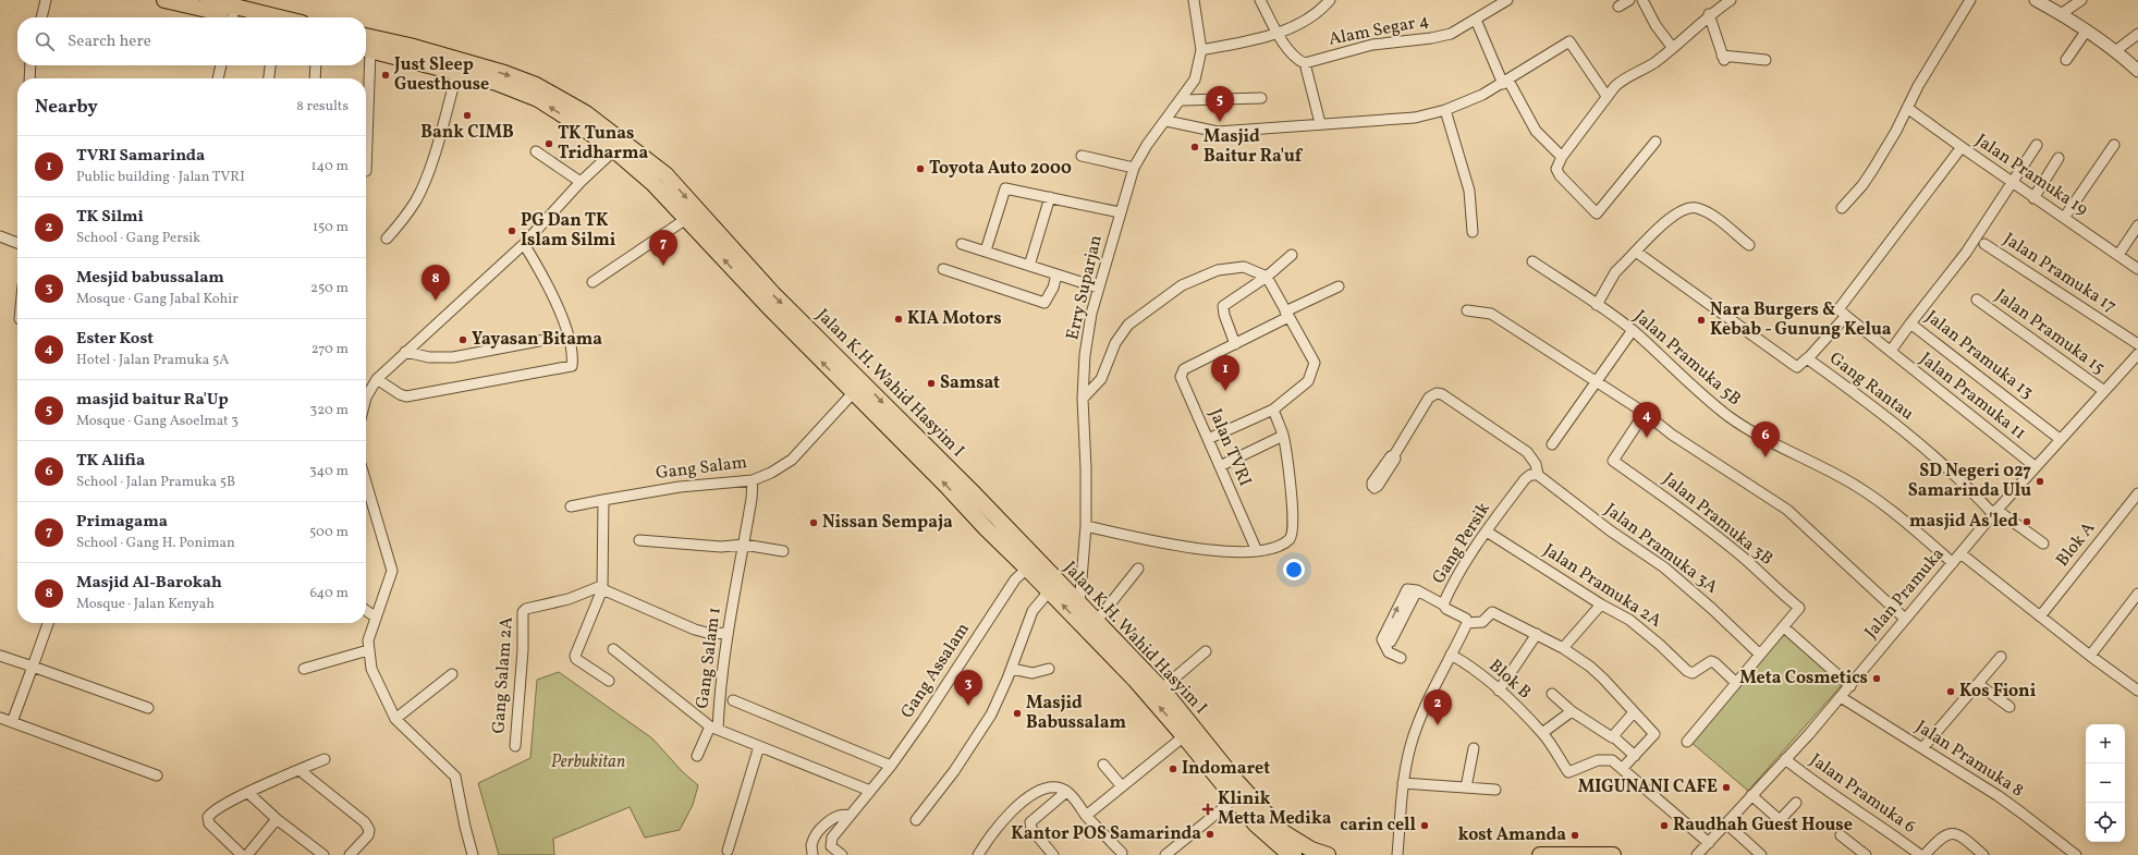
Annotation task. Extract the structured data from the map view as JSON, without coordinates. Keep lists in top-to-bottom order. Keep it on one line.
{"streets":{"main road":["Jalan K.H. Wahid Hasyim I"],"street":["Alam Segar 4","Jalan Pramuka 19","Jalan Pramuka 17","Erry Suparjan","Jalan Pramuka 15","Jalan Pramuka 13","Jalan Pramuka 5B","Gang Rantau","Jalan Pramuka 11","Jalan TVRI","Gang Salam","Jalan Pramuka 3B","Gang Persik","Blok A","Jalan Pramuka 3A","Jalan Pramuka 2A","Jalan Pramuka","Gang Salam 1","Gang Assalam","Gang Salam 2A","Blok B","Jalan Pramuka 8","Jalan Pramuka 6"]},"crossings":[["Jalan Pramuka 19","Jalan Pramuka 13"],["Erry Suparjan","Jalan K.H. Wahid Hasyim I"],["Jalan Pramuka 15","Jalan Pramuka"],["Jalan Pramuka 13","Jalan Pramuka"],["Jalan Pramuka 5B","Jalan Pramuka"],["Jalan K.H. Wahid Hasyim I","Gang Salam"],["Jalan K.H. Wahid Hasyim I","Gang Assalam"],["Gang Rantau","Jalan Pramuka"],["Jalan Pramuka 11","Jalan Pramuka"],["Gang Salam","Gang Salam 1"],["Gang Persik","Jalan Pramuka 3A"],["Gang Persik","Jalan Pramuka 2A"],["Jalan Pramuka","Jalan Pramuka 8"],["Jalan Pramuka","Jalan Pramuka 6"],["Gang Salam 1","Gang Assalam"]],"parks":["Perbukitan"],"places":{"other":["Just Sleep Guesthouse","Bank CIMB","TK Tunas Tridharma","Masjid Baitur Ra'uf","Toyota Auto 2000","PG Dan TK Islam Silmi","KIA Motors","Nara Burgers & Kebab - Gunung Kelua","Yayasan Bitama","Samsat","SD Negeri 027 Samarinda Ulu","masjid As'led","Nissan Sempaja","Meta Cosmetics","Kos Fioni","Masjid Babussalam","Indomaret","MIGUNANI CAFE","carin cell","Raudhah Guest House","Kantor POS Samarinda","kost Amanda"],"health":["Klinik Metta Medika"]},"page":{"search":"Search here","heading":["Nearby","8 results"],"pins":["5","7","8","1","4","6","3","2"],"list":[{"mark":"1","name":"TVRI Samarinda","note":"Public building · Jalan TVRI","value":"140 m"},{"mark":"2","name":"TK Silmi","note":"School · Gang Persik","value":"150 m"},{"mark":"3","name":"Mesjid babussalam","note":"Mosque · Gang Jabal Kohir","value":"250 m"},{"mark":"4","name":"Ester Kost","note":"Hotel · Jalan Pramuka 5A","value":"270 m"},{"mark":"5","name":"masjid baitur Ra'Up","note":"Mosque · Gang Asoelmat 3","value":"320 m"},{"mark":"6","name":"TK Alifia","note":"School · Jalan Pramuka 5B","value":"340 m"},{"mark":"7","name":"Primagama","note":"School · Gang H. Poniman","value":"500 m"},{"mark":"8","name":"Masjid Al-Barokah","note":"Mosque · Jalan Kenyah","value":"640 m"}],"map_buttons":["+","−"]}}
